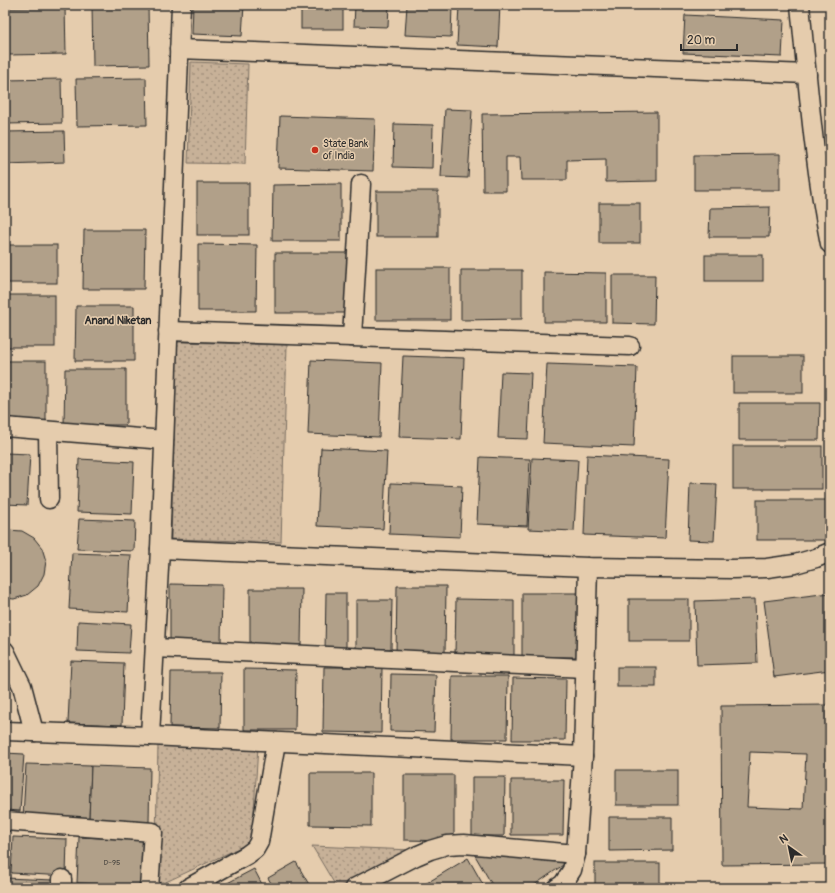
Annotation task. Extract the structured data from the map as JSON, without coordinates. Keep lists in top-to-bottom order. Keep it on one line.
{"districts":["Anand Niketan"],"places":["State Bank of India"],"house_numbers":["D-95"],"scale_bar":"20 m","north":"top left"}
